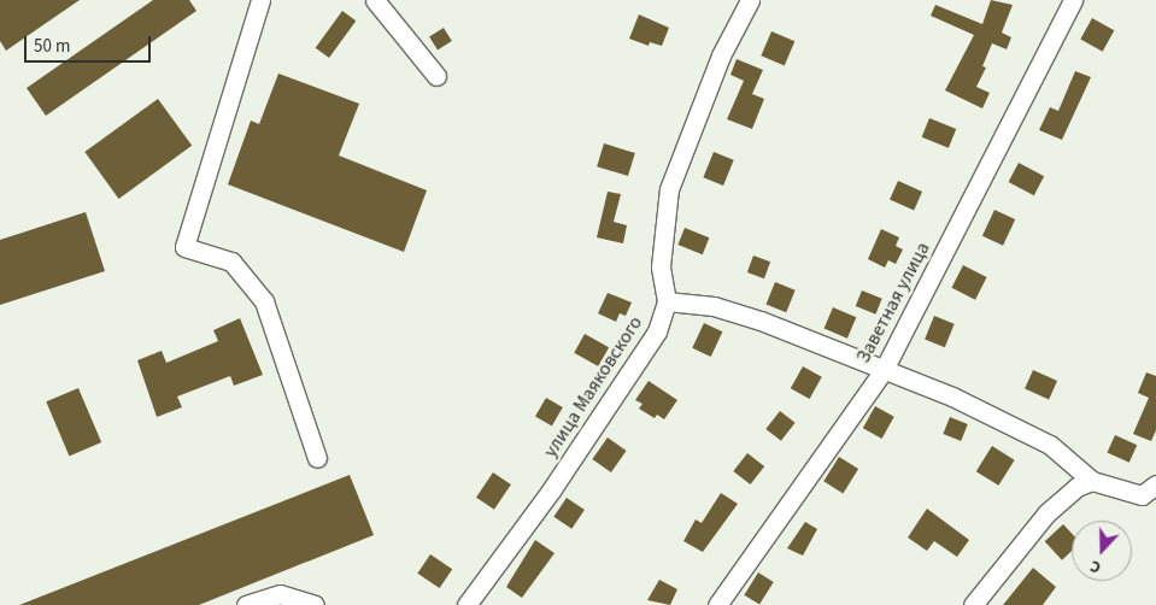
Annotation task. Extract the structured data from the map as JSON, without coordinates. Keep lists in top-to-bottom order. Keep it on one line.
{"streets":{"street":["Заветная улица","улица Маяковского"]},"scale_bar":"50 m","north":"bottom"}
